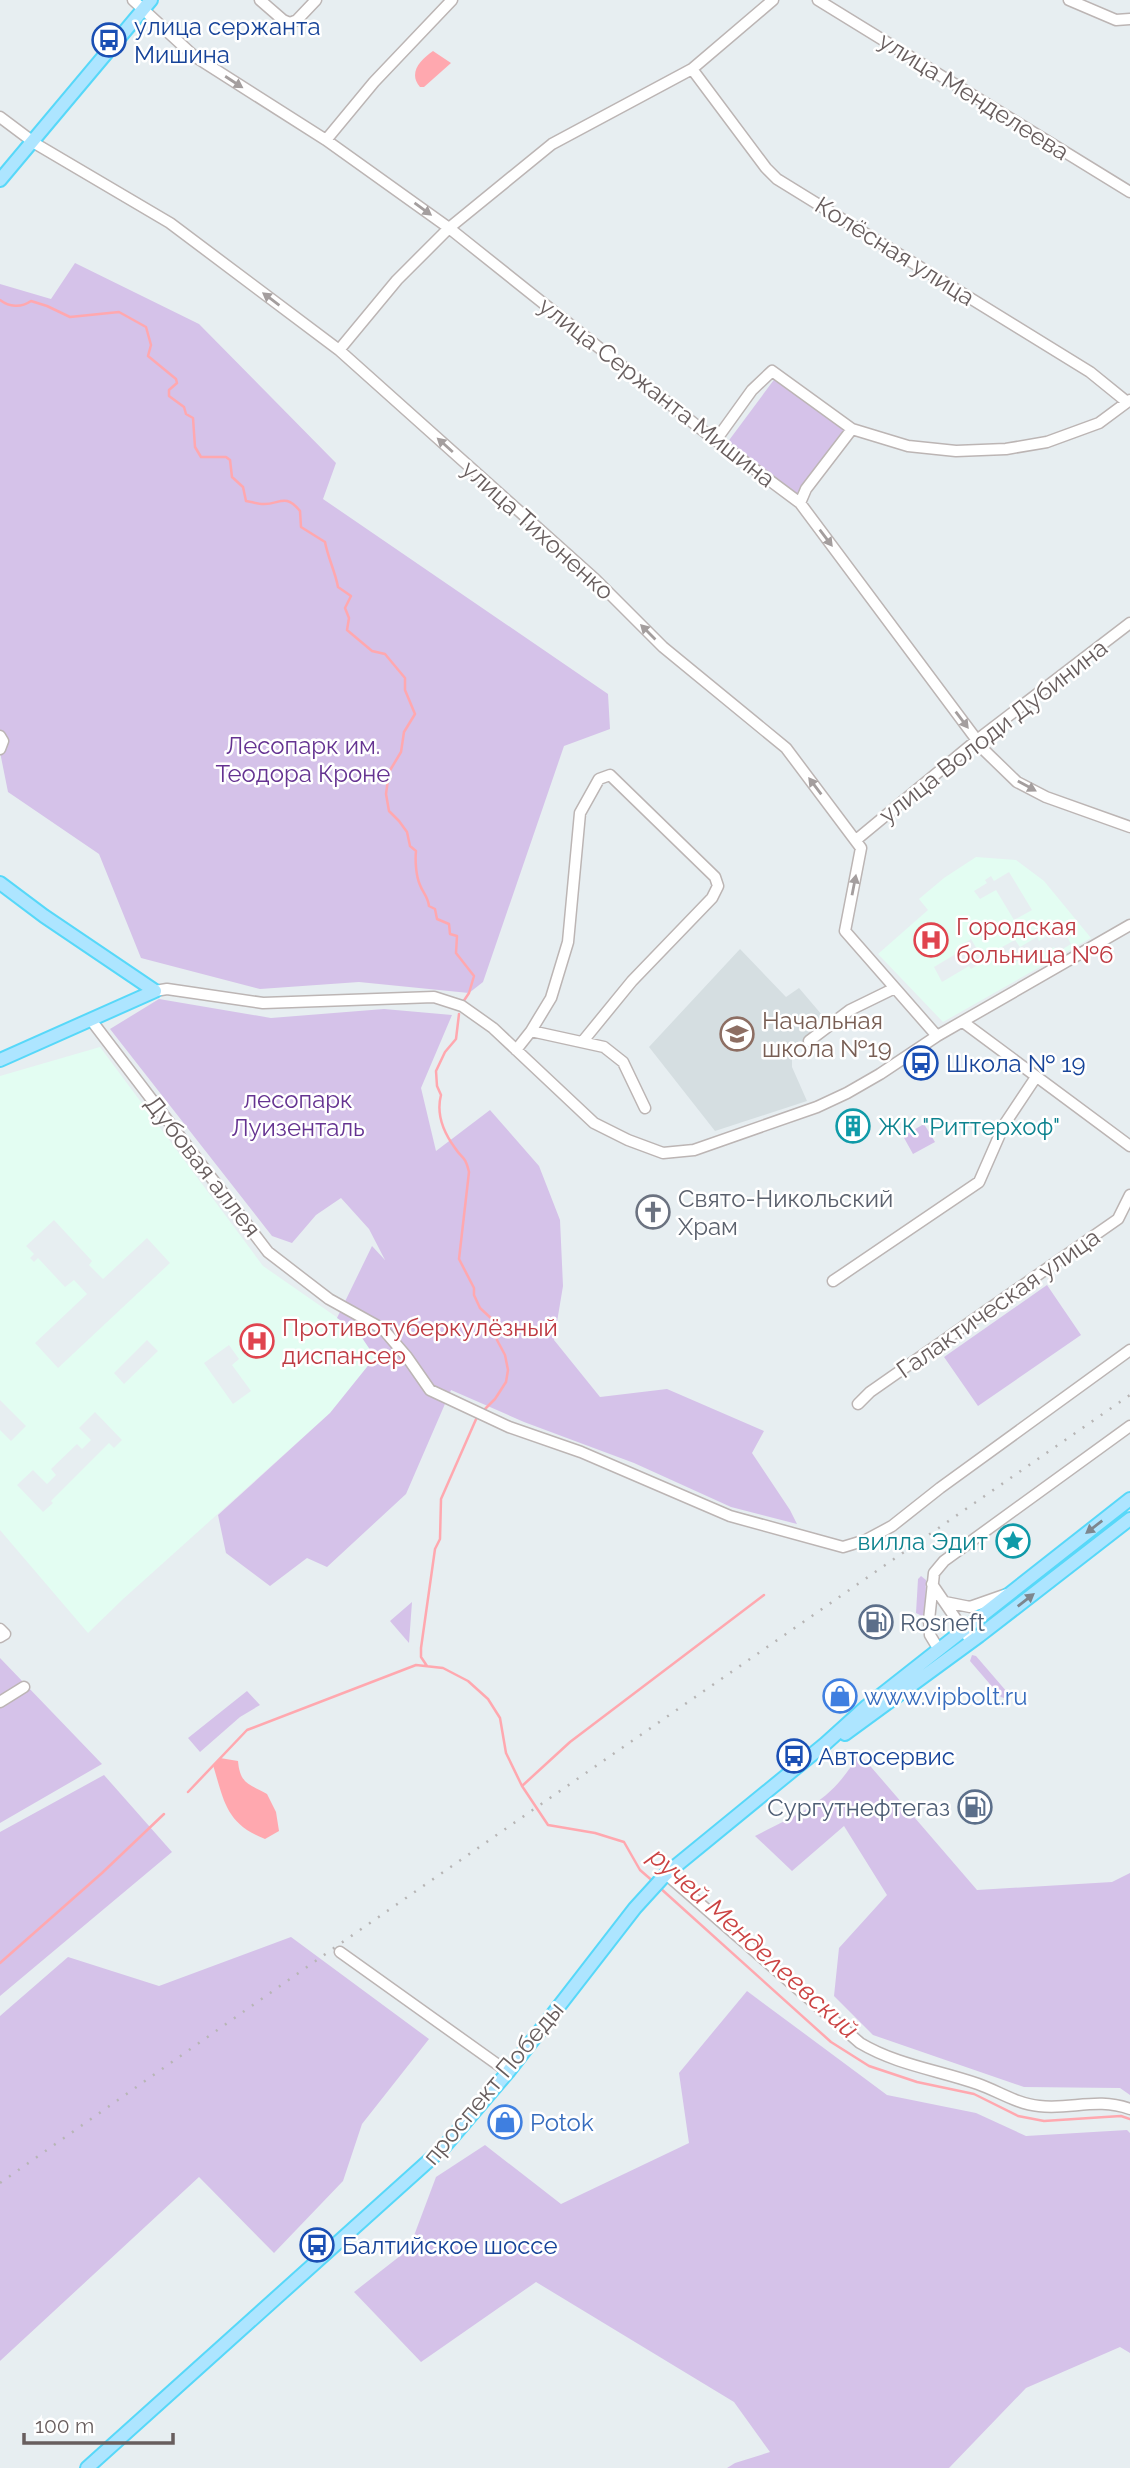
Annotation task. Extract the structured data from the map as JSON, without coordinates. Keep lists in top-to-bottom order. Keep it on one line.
{"streets":{"main road":["проспект Победы"],"street":["улица Менделеева","Колёсная улица","улица Сержанта Мишина","улица Тихоненко","улица Володи Дубинина","Дубовая аллея","Галактическая улица"]},"crossings":[["улица Сержанта Мишина","улица Володи Дубинина"],["улица Тихоненко","улица Володи Дубинина"]],"one_way":["улица Сержанта Мишина","улица Тихоненко"],"water":["ручей Менделеевский"],"parks":["Лесопарк им. Теодора Кроне","лесопарк Луизенталь"],"places":{"bus stop":["улица cержанта Мишина","Школа № 19","Автосервис","Балтийское шоссе"],"hospital":["Городская больница №6","Противотуберкулёзный диспансер"],"school or university":["Начальная школа №19"],"building":["ЖК \"Риттерхоф\""],"church":["Свято-Никольский Храм"],"place":["вилла Эдит"],"fuel station":["Rosneft","Сургутнефтегаз"],"shop":["www.vipbolt.ru","Potok"]},"scale_bar":"100 m"}
